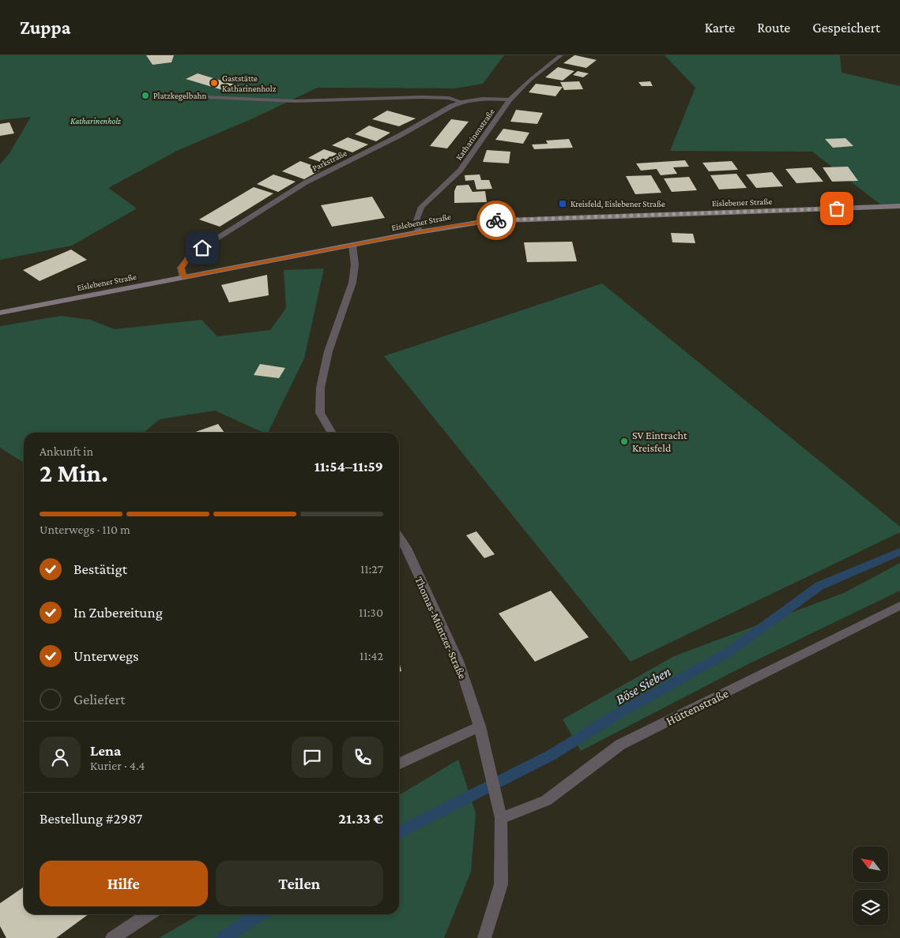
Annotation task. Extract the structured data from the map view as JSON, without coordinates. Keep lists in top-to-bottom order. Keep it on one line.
{"streets":{"main road":["Eislebener Straße"],"street":["Katharinenstraße","Parkstraße","Thomas-Müntzer-Straße","Hüttenstraße"]},"crossings":[["Katharinenstraße","Parkstraße"],["Katharinenstraße","Eislebener Straße"],["Parkstraße","Eislebener Straße"],["Thomas-Müntzer-Straße","Hüttenstraße"]],"water":["Böse Sieben"],"parks":["Katharinenholz"],"places":{"other":["Gaststätte Katharinenholz","Platzkegelbahn","SV Eintracht Kreisfeld"],"transit":["Kreisfeld, Eislebener Straße"]},"north":"top left","page":{"header":"Zuppa","nav":["Karte","Route","Gespeichert"],"heading":["2 Min.","Ankunft in","11:54–11:59"],"panel":["Lena","Kurier · 4.4","Bestellung #2987","21.33 €"],"bar":"Unterwegs · 110 m","list":[["Bestätigt","11:27"],["In Zubereitung","11:30"],["Unterwegs","11:42"],"Geliefert"],"buttons":["Hilfe","Teilen"]}}
